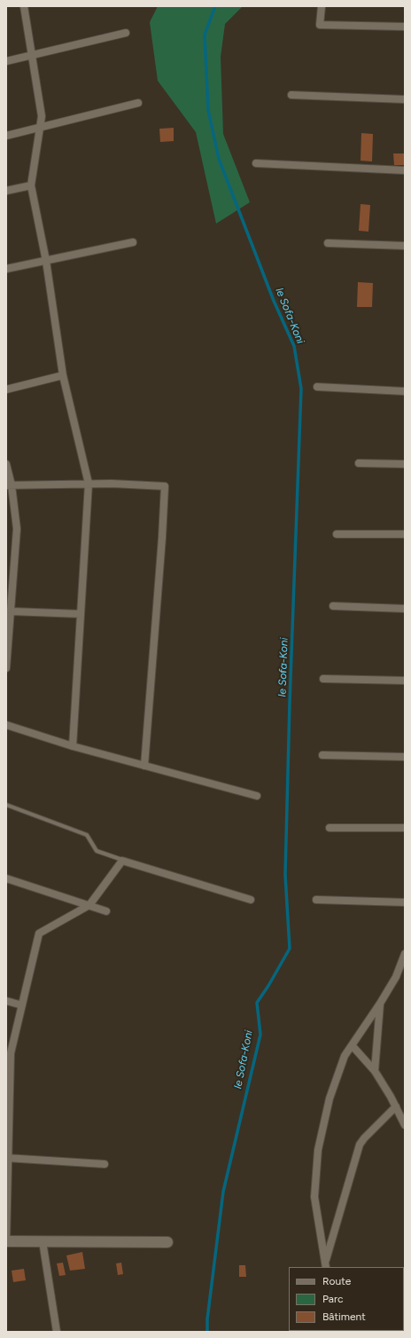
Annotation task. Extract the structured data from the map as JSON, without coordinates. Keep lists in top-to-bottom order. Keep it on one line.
{"water":["le Sofa-Koni"],"legend":["Route","Parc","Bâtiment"]}
